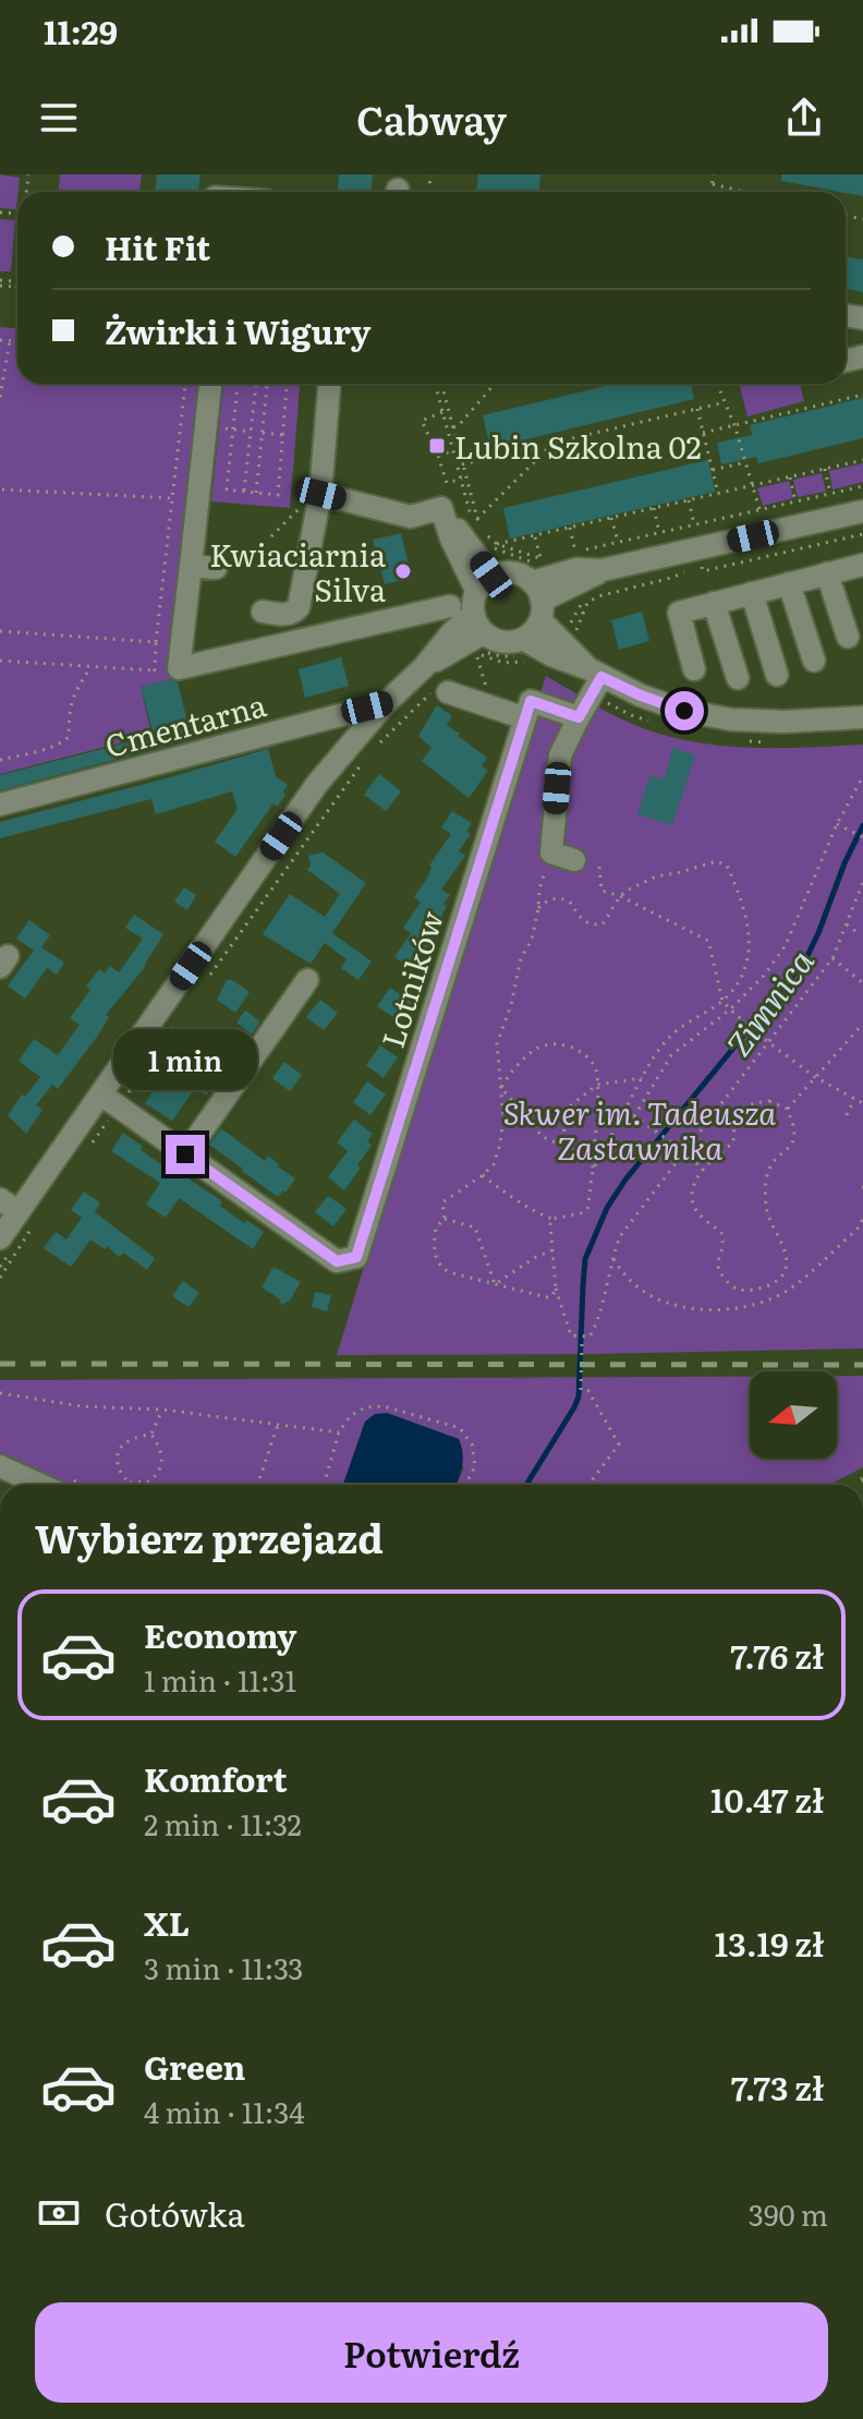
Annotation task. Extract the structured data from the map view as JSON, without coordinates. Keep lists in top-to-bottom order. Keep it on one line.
{"streets":{"street":["Cmentarna","Lotników"]},"water":["Zimnica"],"parks":["Skwer im. Tadeusza Zastawnika"],"places":{"transit":["Lubin Szkolna 02"],"other":["Kwiaciarnia Silva"]},"north":"left","page":{"status":"11:29","header":"Cabway","banner":["Hit Fit","Żwirki i Wigury"],"bubble":"1 min","heading":"Wybierz przejazd","list":[{"name":"Economy","note":"1 min · 11:31","value":"7.76 zł"},{"name":"Komfort","note":"2 min · 11:32","value":"10.47 zł"},{"name":"XL","note":"3 min · 11:33","value":"13.19 zł"},{"name":"Green","note":"4 min · 11:34","value":"7.73 zł"}],"pay":["Gotówka","390 m"],"buttons":"Potwierdź"}}
